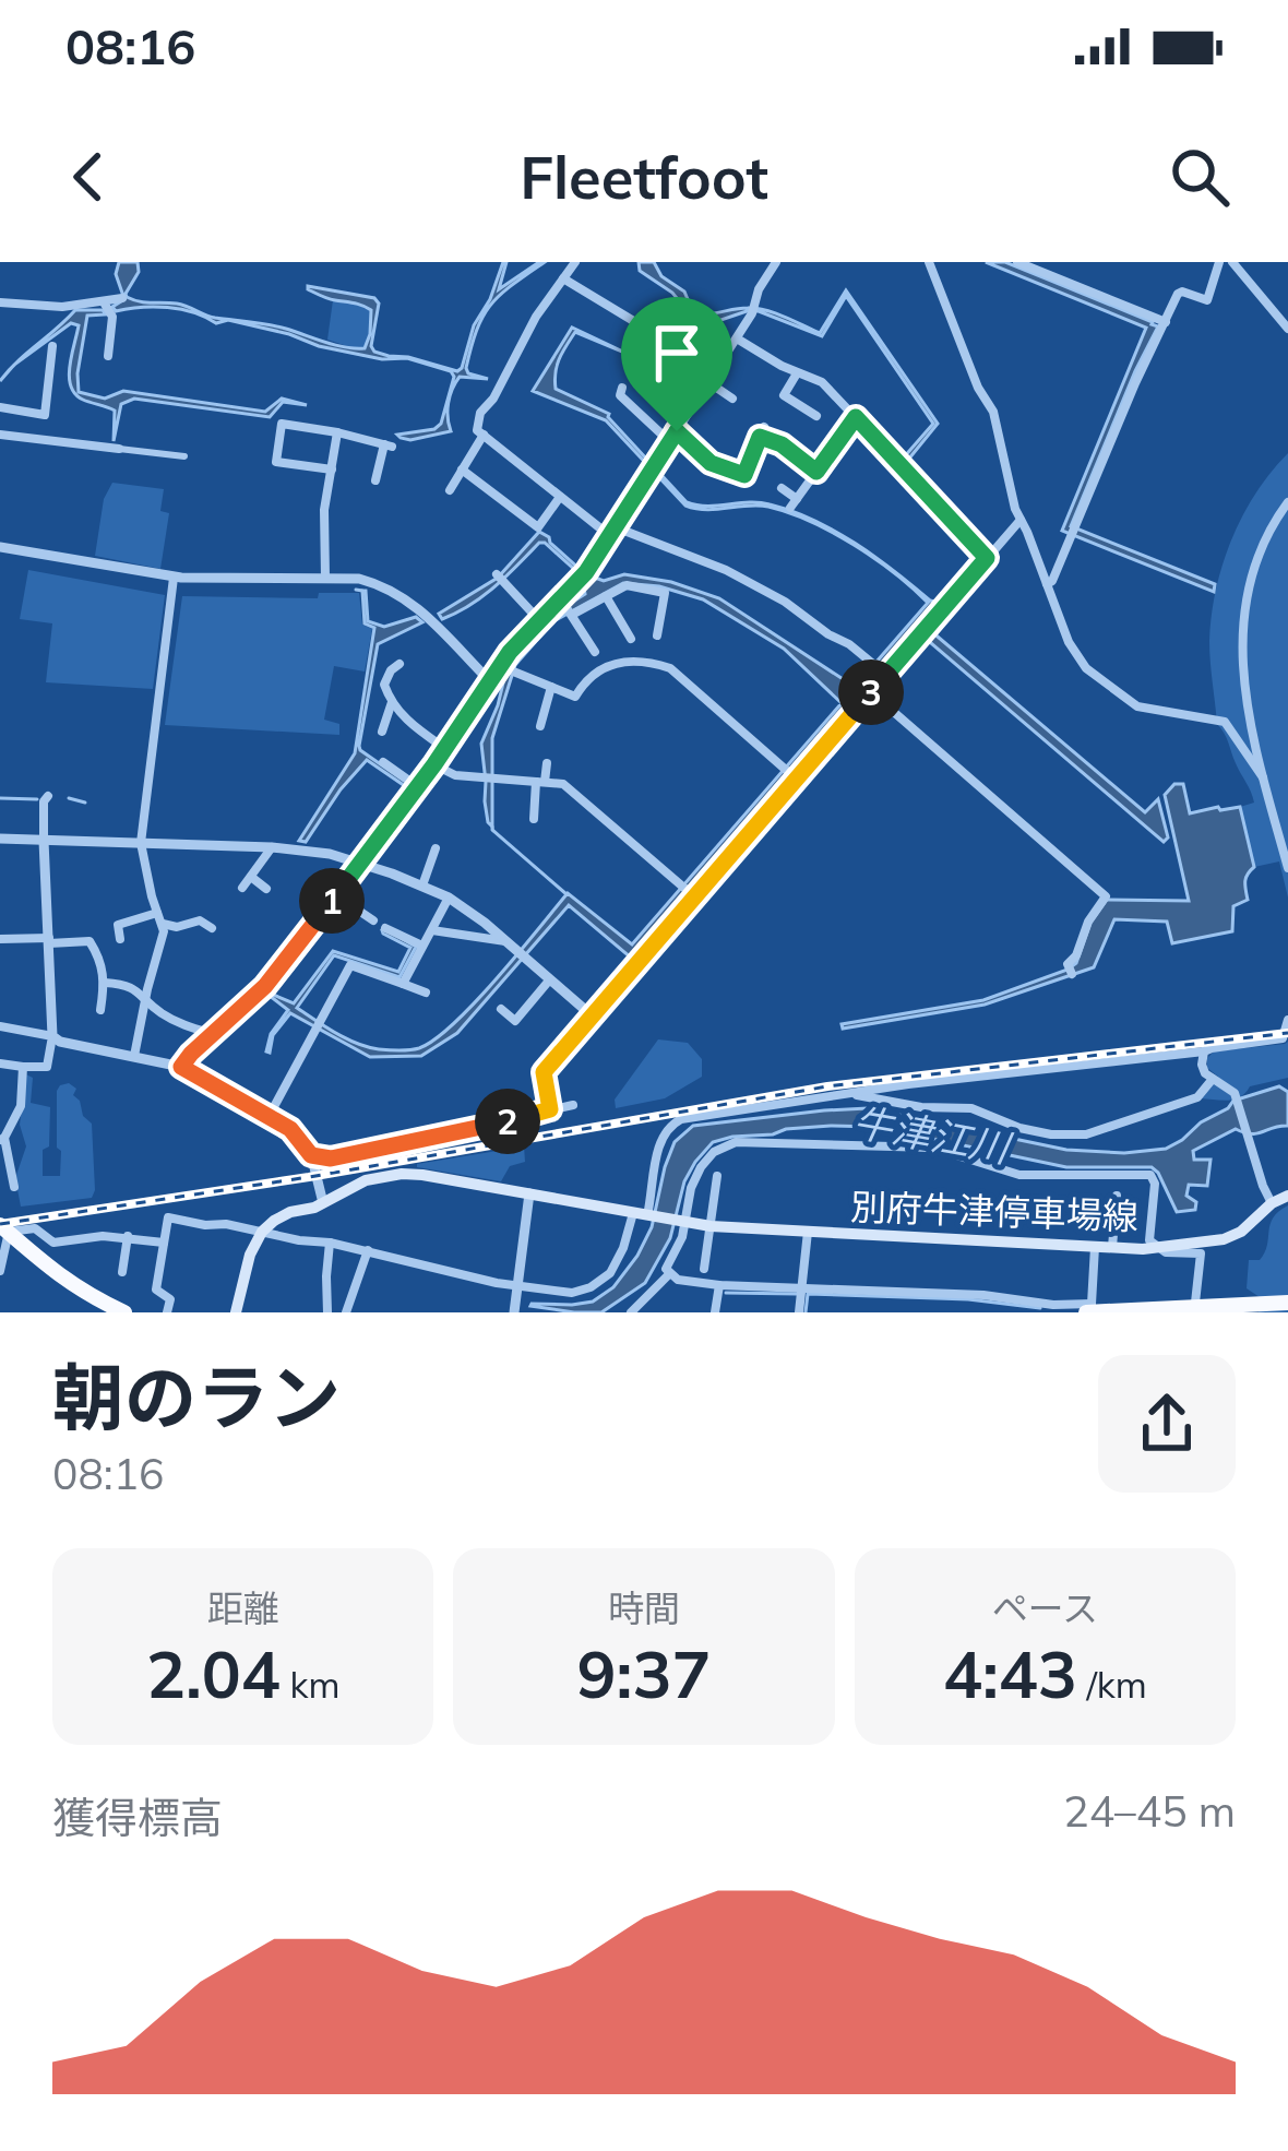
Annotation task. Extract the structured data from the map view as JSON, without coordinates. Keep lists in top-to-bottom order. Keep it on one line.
{"streets":{"main road":["別府牛津停車場線"]},"water":["牛津江川"],"page":{"status":"08:16","header":"Fleetfoot","pins":["3","1","2"],"heading":["朝のラン","08:16"],"stats":[["距離","2.04 km"],["時間","9:37"],["ペース","4:43 /km"]],"chart":["獲得標高","24–45 m"]}}
